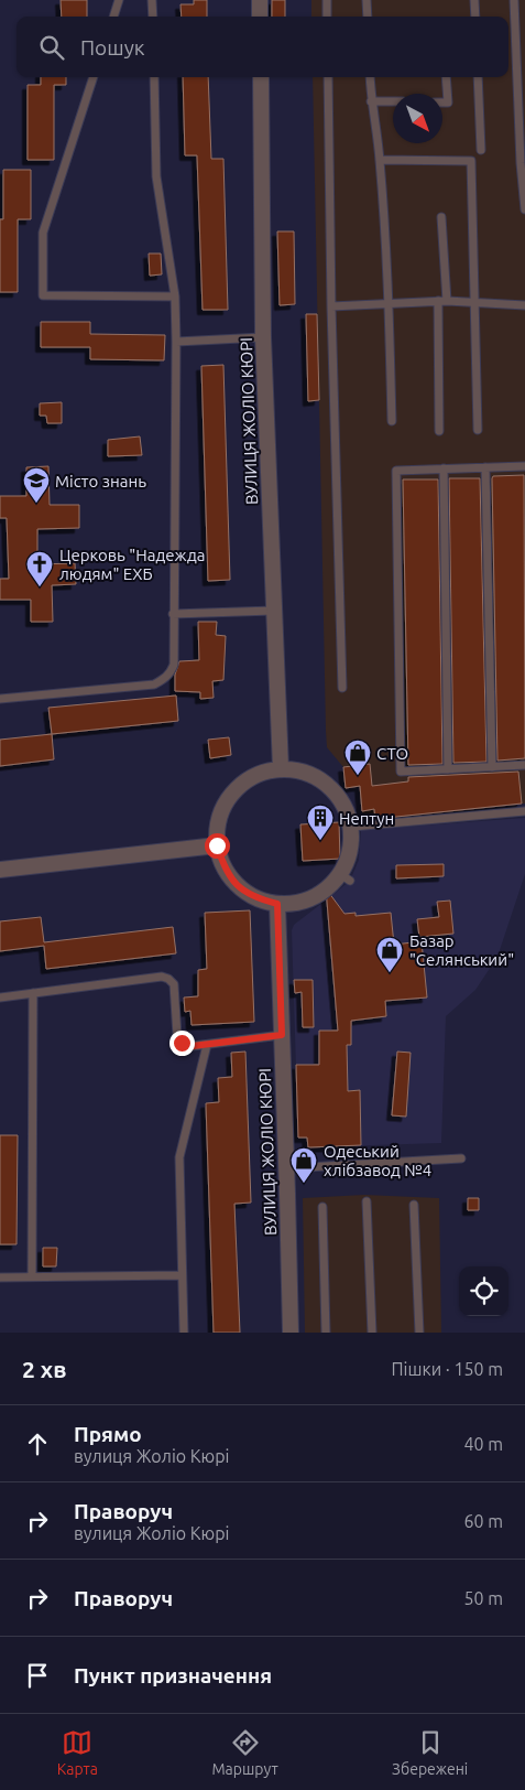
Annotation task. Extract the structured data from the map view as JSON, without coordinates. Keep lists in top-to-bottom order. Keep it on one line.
{"streets":{"street":["ВУЛИЦЯ ЖОЛІО КЮРІ"]},"places":{"school or university":["Місто знань"],"church":["Церковь \"Надежда людям\" ЕХБ"],"shop":["СТО","Базар \"Селянський\"","Одеський хлібзавод №4"],"building":["Нептун"]},"north":"bottom right","page":{"search":"Пошук","heading":["2 хв","Пішки · 150 m"],"list":[["Прямо","вулиця Жоліо Кюрі","40 m"],["Праворуч","вулиця Жоліо Кюрі","60 m"],["Праворуч","50 m"],"Пункт призначення"],"nav":["Карта","Маршрут","Збережені"]}}
